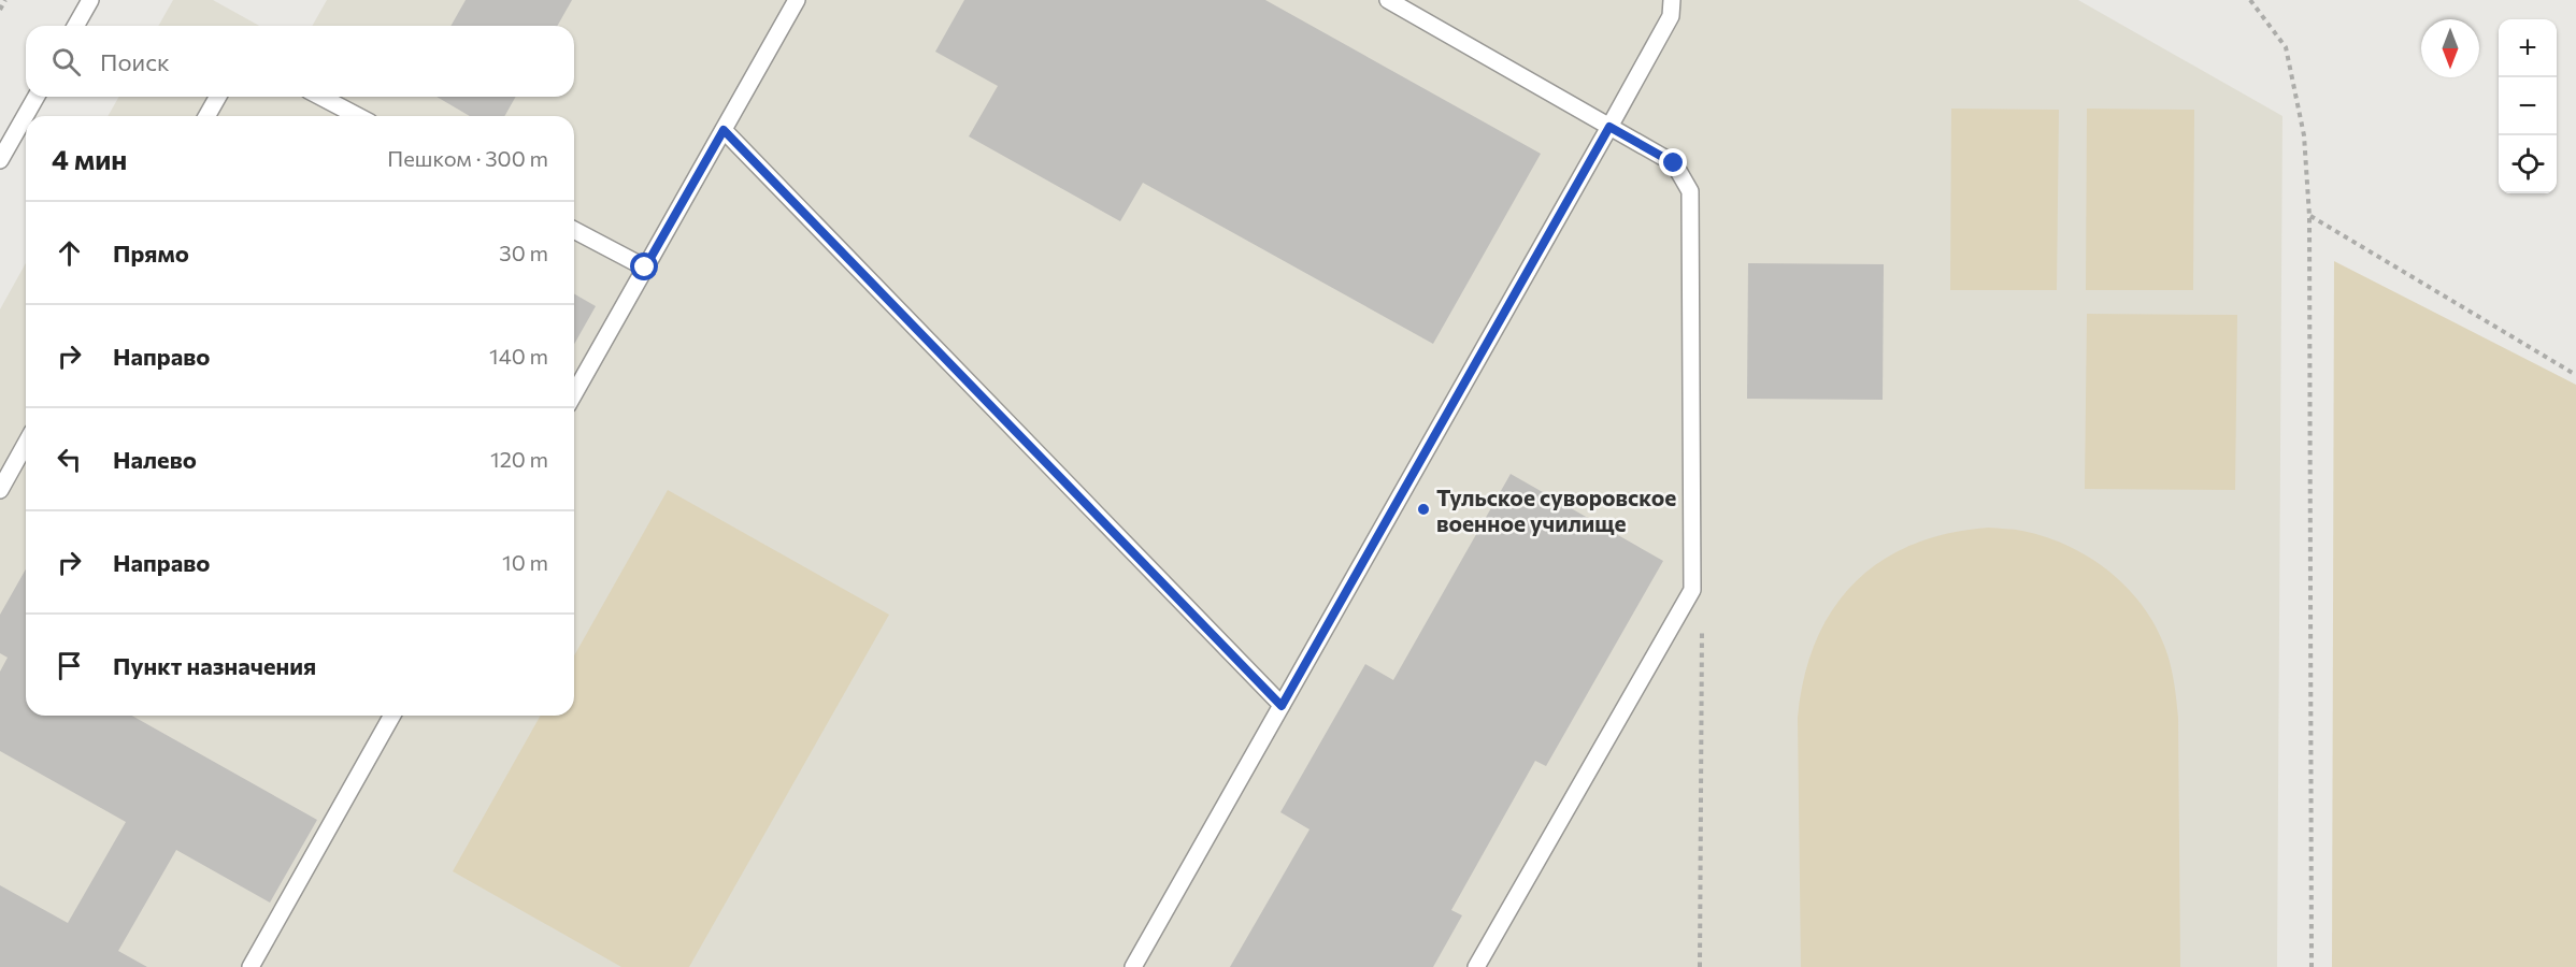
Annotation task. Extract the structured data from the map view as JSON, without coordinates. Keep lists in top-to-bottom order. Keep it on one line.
{"places":["Тульское суворовское военное училище"],"north":"bottom","page":{"map_buttons":["+","−"],"search":"Поиск","heading":["4 мин","Пешком · 300 m"],"list":[["Прямо","30 m"],["Направо","140 m"],["Налево","120 m"],["Направо","10 m"],"Пункт назначения"]}}
